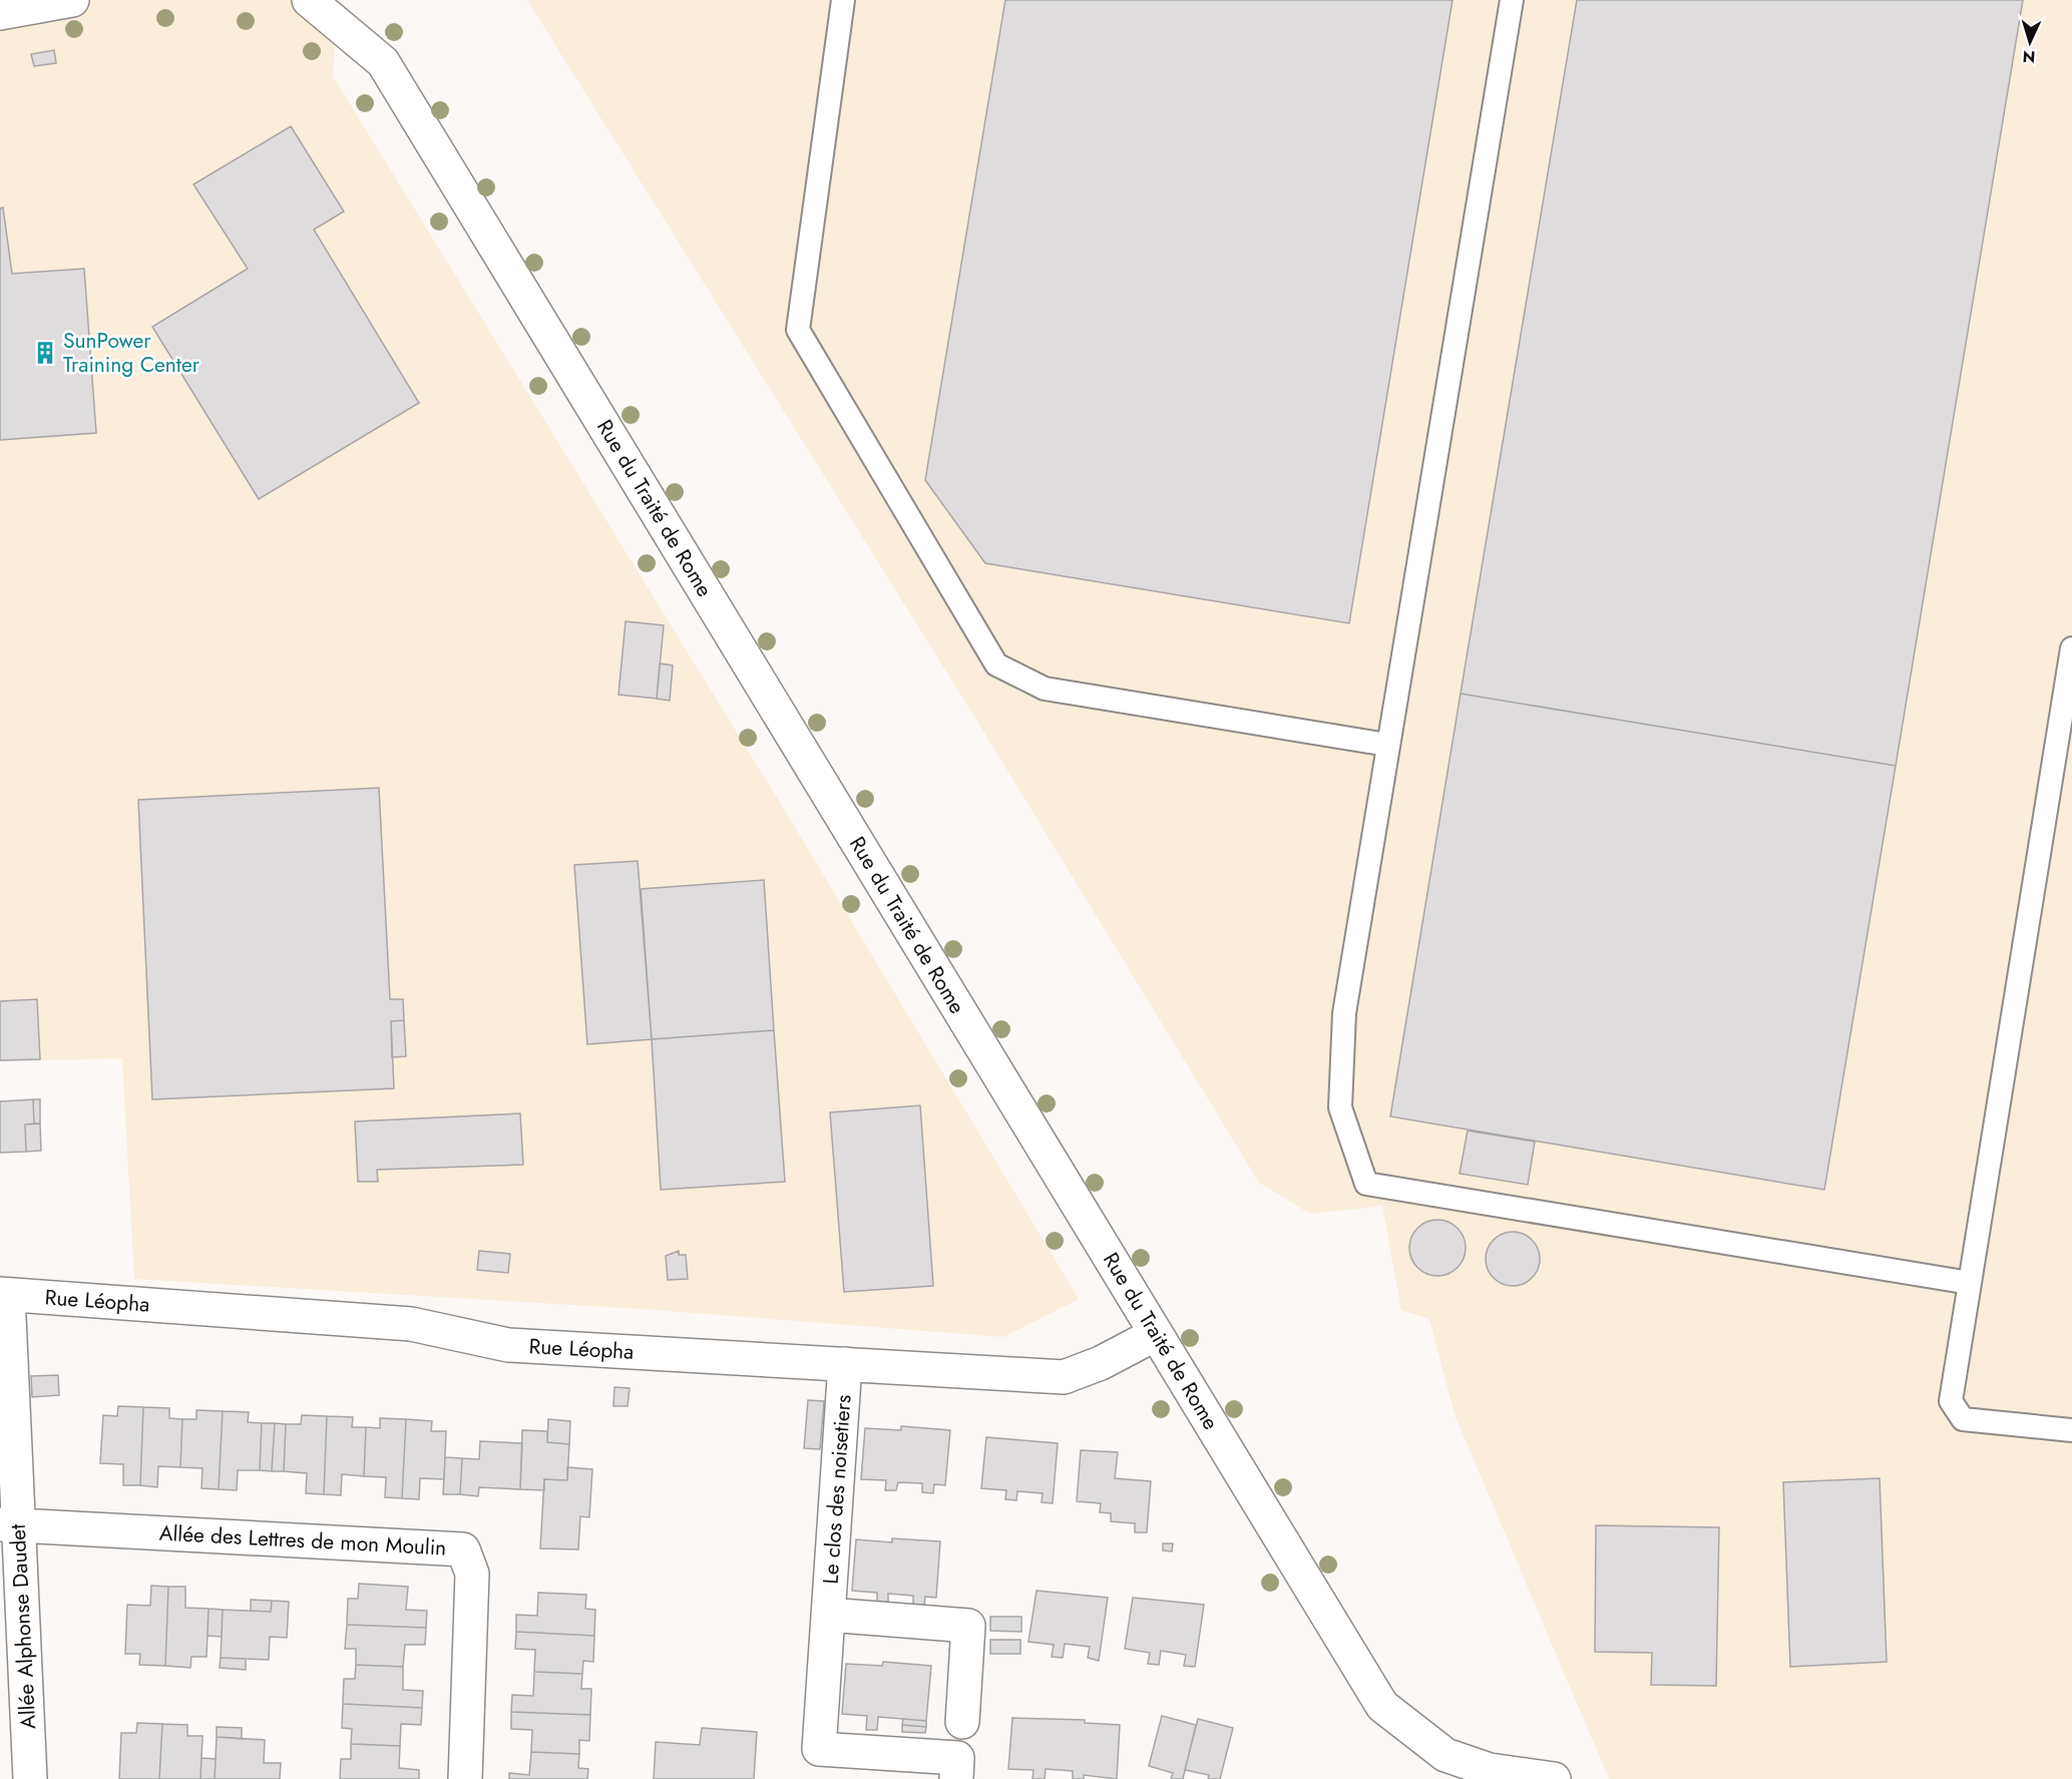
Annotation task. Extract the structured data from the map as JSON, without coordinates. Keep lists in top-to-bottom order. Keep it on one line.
{"streets":{"street":["Rue du Traité de Rome","Rue Léopha","Le clos des noisetiers","Allée des Lettres de mon Moulin","Allée Alphonse Daudet"]},"crossings":[["Rue du Traité de Rome","Rue Léopha"],["Rue Léopha","Le clos des noisetiers"],["Rue Léopha","Allée Alphonse Daudet"],["Allée des Lettres de mon Moulin","Allée Alphonse Daudet"]],"places":{"building":["SunPower Training Center"]},"north":"bottom"}
